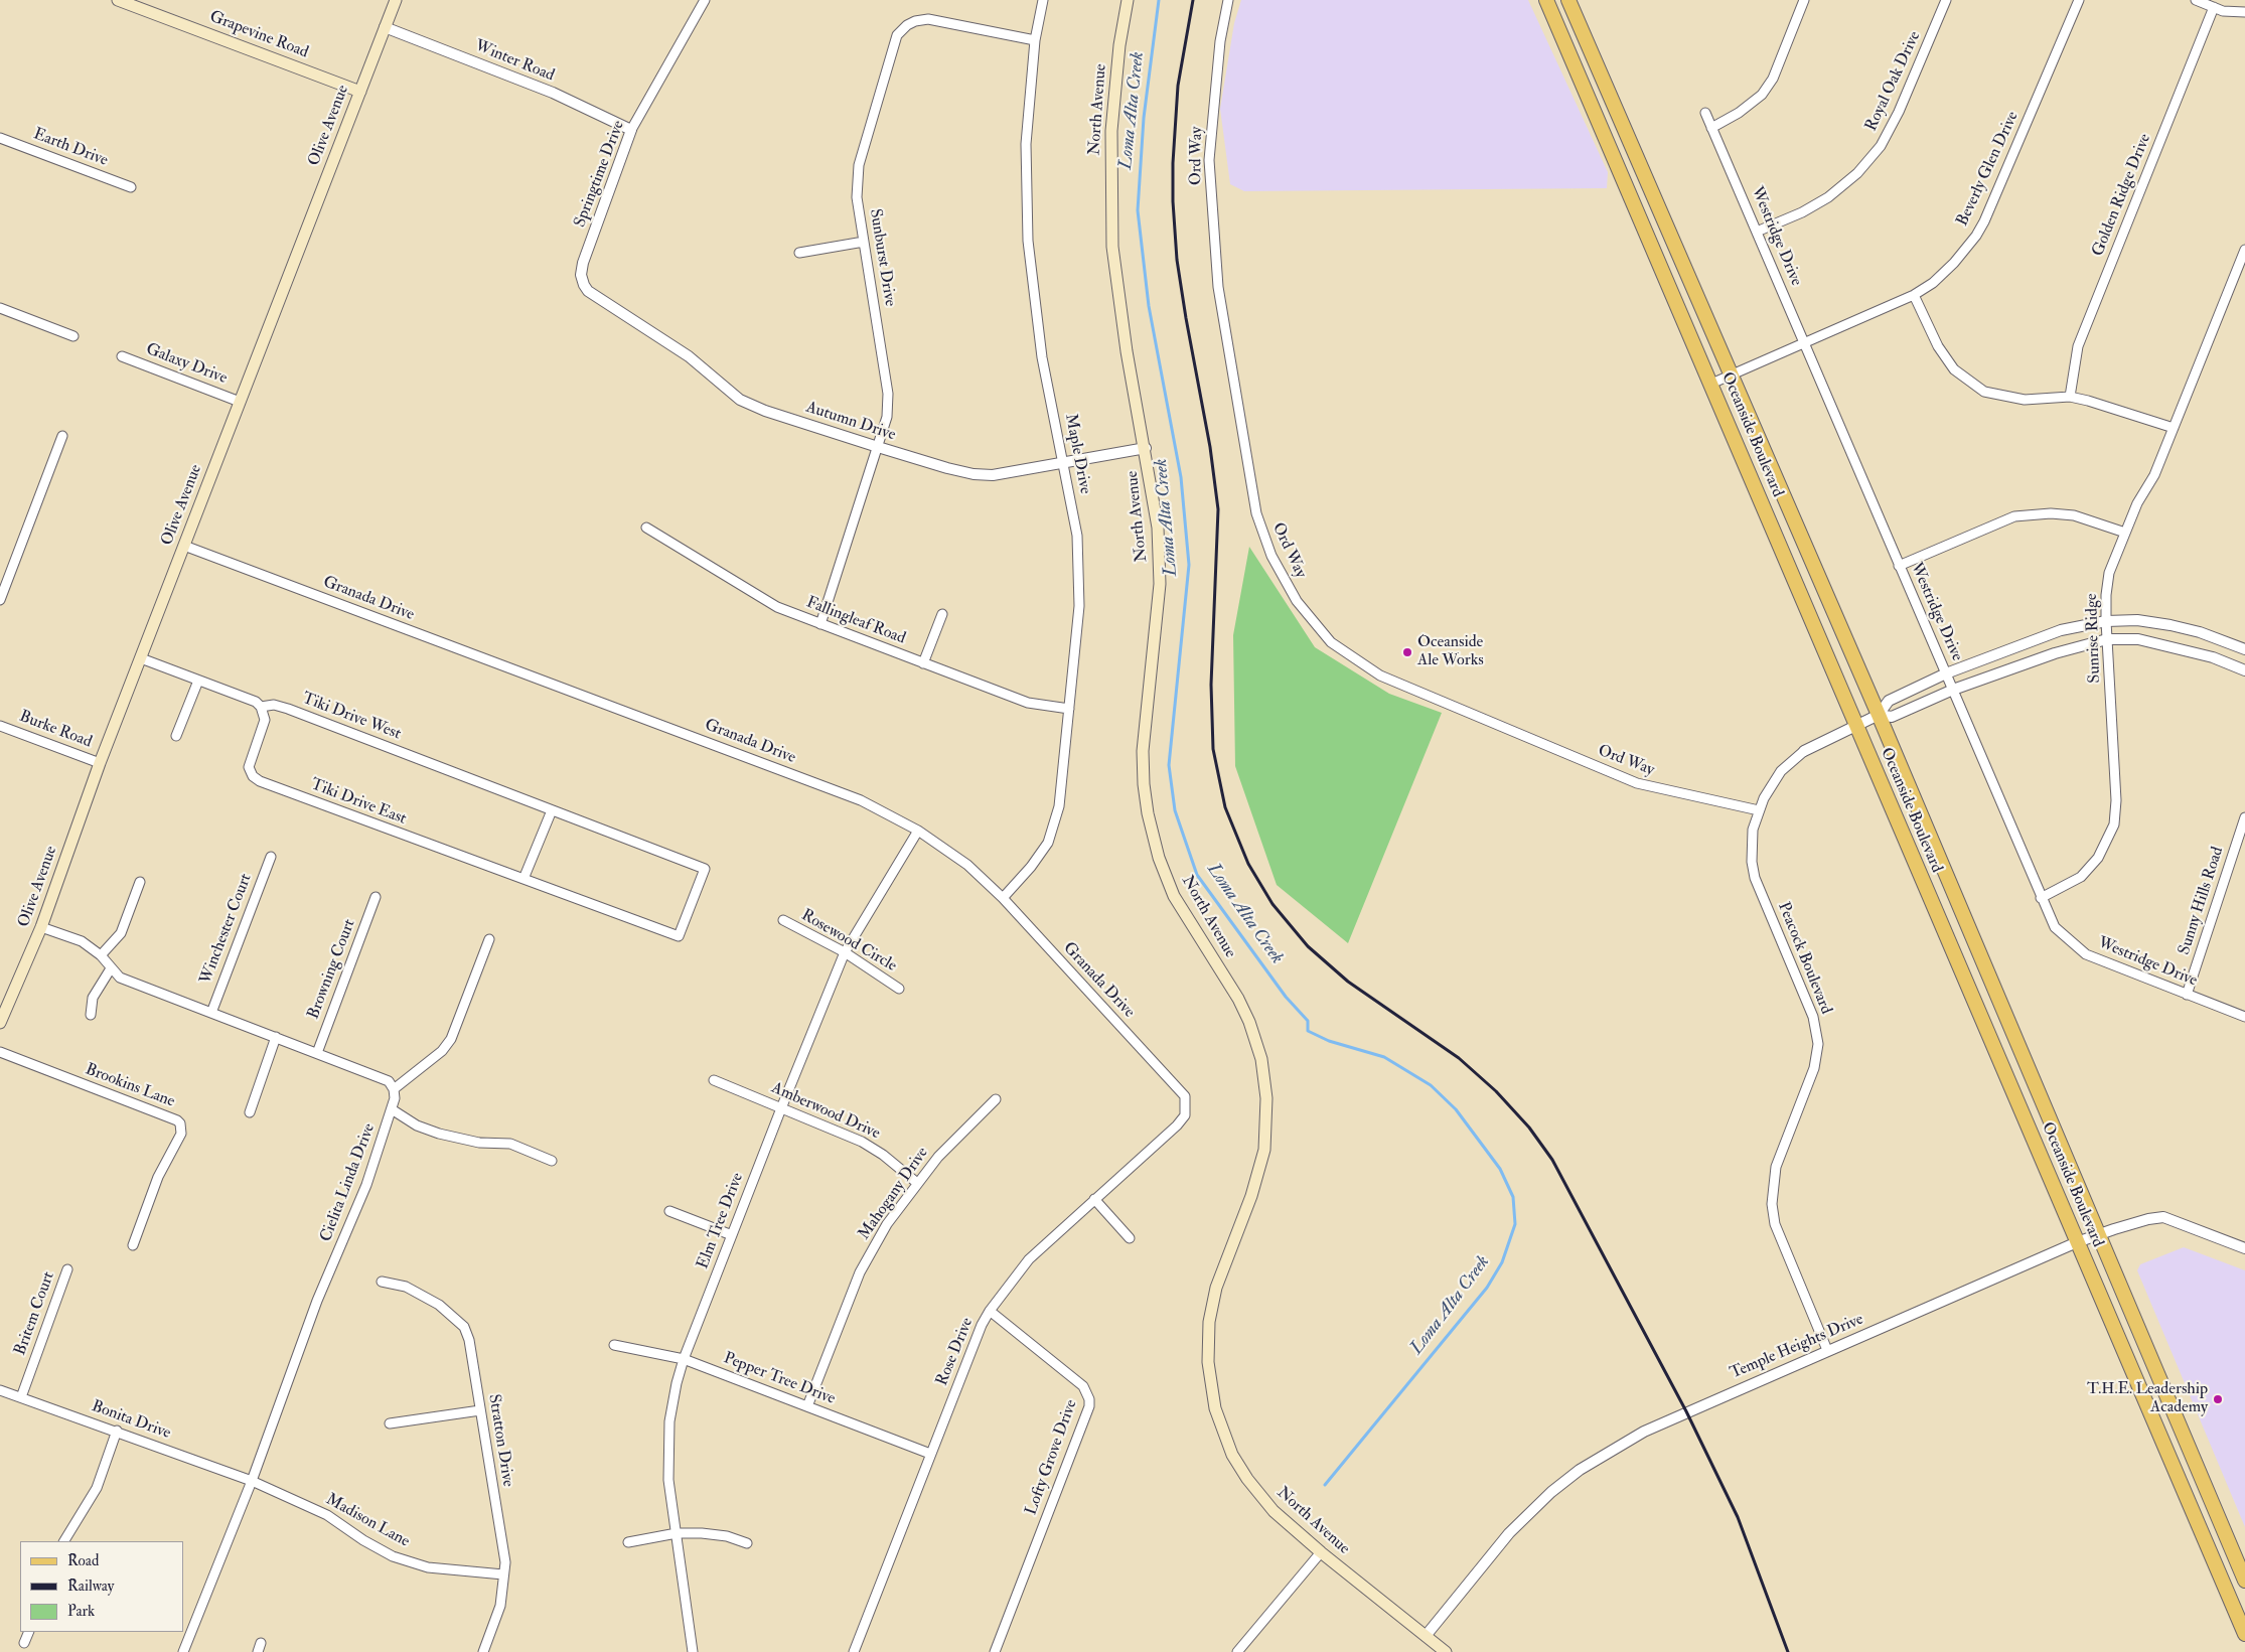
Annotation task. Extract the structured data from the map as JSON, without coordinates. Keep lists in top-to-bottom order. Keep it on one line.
{"streets":{"main road":["Grapevine Road","North Avenue","Olive Avenue","Oceanside Boulevard"],"street":["Winter Road","Royal Oak Drive","Earth Drive","Ord Way","Beverly Glen Drive","Springtime Drive","Golden Ridge Drive","Westridge Drive","Sunburst Drive","Galaxy Drive","Autumn Drive","Maple Drive","Granada Drive","Fallingleaf Road","Sunrise Ridge","Tiki Drive West","Burke Road","Tiki Drive East","Sunny Hills Road","Winchester Court","Rosewood Circle","Peacock Boulevard","Browning Court","Brookins Lane","Amberwood Drive","Cielita Linda Drive","Mahogany Drive","Elm Tree Drive","Britem Court","Temple Heights Drive","Rose Drive","Pepper Tree Drive","Bonita Drive","Stratton Drive","Lofty Grove Drive","Madison Lane"]},"crossings":[["Grapevine Road","Olive Avenue"],["Winter Road","Olive Avenue"],["Winter Road","Springtime Drive"],["Royal Oak Drive","Westridge Drive"],["North Avenue","Autumn Drive"],["North Avenue","Temple Heights Drive"],["Olive Avenue","Galaxy Drive"],["Olive Avenue","Granada Drive"],["Olive Avenue","Tiki Drive West"],["Olive Avenue","Burke Road"],["Ord Way","Peacock Boulevard"],["Beverly Glen Drive","Westridge Drive"],["Beverly Glen Drive","Oceanside Boulevard"],["Springtime Drive","Autumn Drive"],["Westridge Drive","Sunrise Ridge"],["Westridge Drive","Sunny Hills Road"],["Westridge Drive","Peacock Boulevard"],["Sunburst Drive","Autumn Drive"],["Sunburst Drive","Maple Drive"],["Sunburst Drive","Fallingleaf Road"],["Autumn Drive","Maple Drive"],["Oceanside Boulevard","Peacock Boulevard"],["Oceanside Boulevard","Temple Heights Drive"],["Maple Drive","Granada Drive"],["Maple Drive","Fallingleaf Road"],["Granada Drive","Elm Tree Drive"],["Granada Drive","Rose Drive"],["Sunrise Ridge","Peacock Boulevard"],["Tiki Drive West","Tiki Drive East"],["Rosewood Circle","Elm Tree Drive"],["Peacock Boulevard","Temple Heights Drive"],["Amberwood Drive","Mahogany Drive"],["Amberwood Drive","Elm Tree Drive"],["Cielita Linda Drive","Bonita Drive"],["Cielita Linda Drive","Madison Lane"],["Mahogany Drive","Pepper Tree Drive"],["Elm Tree Drive","Pepper Tree Drive"],["Britem Court","Bonita Drive"],["Rose Drive","Pepper Tree Drive"],["Rose Drive","Lofty Grove Drive"],["Bonita Drive","Madison Lane"],["Stratton Drive","Madison Lane"]],"water":["Loma Alta Creek"],"places":["Oceanside Ale Works","T.H.E. Leadership Academy"],"legend":["Road","Railway","Park"]}
